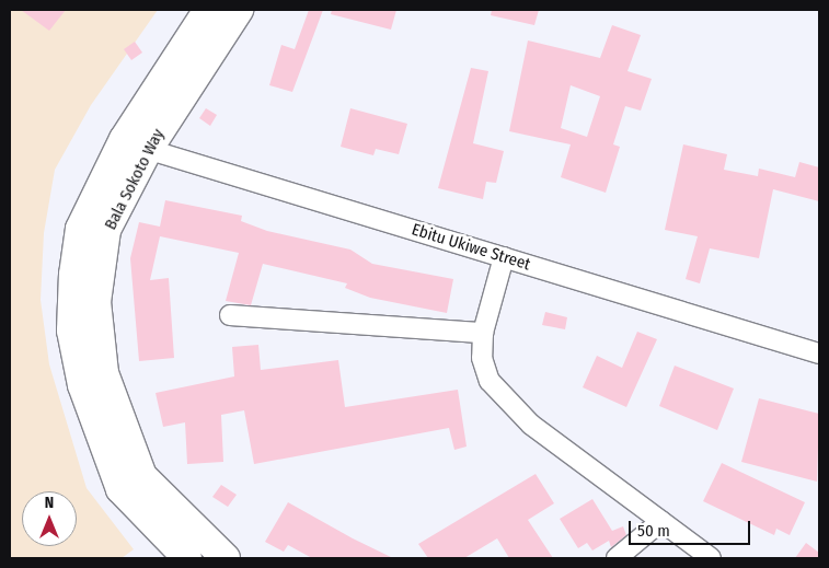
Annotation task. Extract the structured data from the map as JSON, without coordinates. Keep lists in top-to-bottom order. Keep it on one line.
{"streets":{"street":["Bala Sokoto Way","Ebitu Ukiwe Street"]},"crossings":[["Bala Sokoto Way","Ebitu Ukiwe Street"]],"scale_bar":"50 m","north":"top"}
